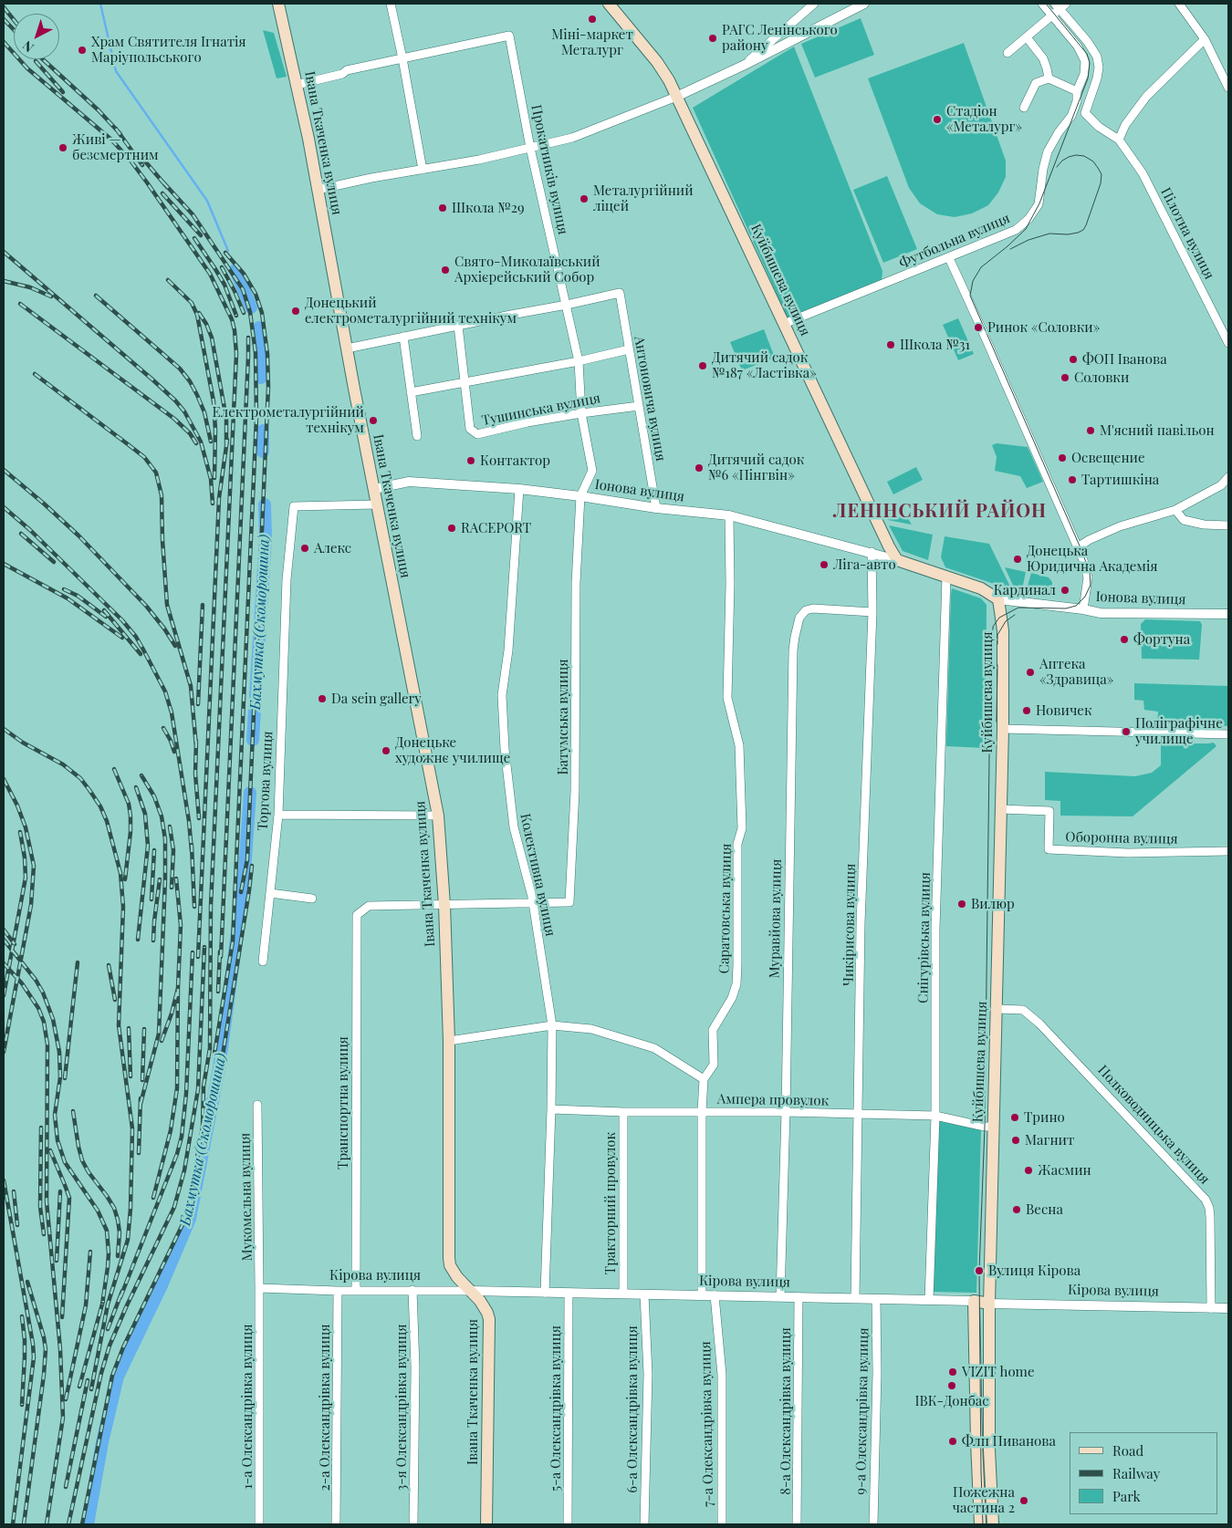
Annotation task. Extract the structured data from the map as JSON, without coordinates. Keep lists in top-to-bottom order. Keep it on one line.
{"streets":{"main road":["Івана Ткаченка вулиця","Куйбишева вулиця","Кірова вулиця"],"street":["Прокатників вулиця","Пілотна вулиця","Футбольна вулиця","Антоновича вулиця","Тушинська вулиця","Іонова вулиця","Батумська вулиця","Торгова вулиця","Оборонна вулиця","Колективна вулиця","Саратовська вулиця","Муравйова вулиця","Чикірисова вулиця","Снігурівська вулиця","Ампера провулок","Транспортна вулиця","Полководницька вулиця","Мукомельна вулиця","Тракторний провулок","1-а Олександрівка вулиця","2-а Олександрівка вулиця","3-я Олександрівка вулиця","5-а Олександрівка вулиця","6-а Олександрівка вулиця","8-а Олександрівка вулиця","9-а Олександрівка вулиця","7-а Олександрівка вулиця"]},"crossings":[["Івана Ткаченка вулиця","Іонова вулиця"],["Івана Ткаченка вулиця","Торгова вулиця"],["Івана Ткаченка вулиця","Транспортна вулиця"],["Івана Ткаченка вулиця","Кірова вулиця"],["Прокатників вулиця","Антоновича вулиця"],["Прокатників вулиця","Тушинська вулиця"],["Прокатників вулиця","Іонова вулиця"],["Прокатників вулиця","Батумська вулиця"],["Футбольна вулиця","Куйбишева вулиця"],["Куйбишева вулиця","Іонова вулиця"],["Куйбишева вулиця","Оборонна вулиця"],["Куйбишева вулиця","Ампера провулок"],["Куйбишева вулиця","Полководницька вулиця"],["Куйбишева вулиця","Кірова вулиця"],["Антоновича вулиця","Тушинська вулиця"],["Антоновича вулиця","Іонова вулиця"],["Іонова вулиця","Батумська вулиця"],["Іонова вулиця","Колективна вулиця"],["Іонова вулиця","Саратовська вулиця"],["Іонова вулиця","Чикірисова вулиця"],["Батумська вулиця","Колективна вулиця"],["Колективна вулиця","Ампера провулок"],["Колективна вулиця","Кірова вулиця"],["Саратовська вулиця","Ампера провулок"],["Саратовська вулиця","Кірова вулиця"],["Муравйова вулиця","Чикірисова вулиця"],["Муравйова вулиця","Ампера провулок"],["Муравйова вулиця","Кірова вулиця"],["Чикірисова вулиця","Ампера провулок"],["Чикірисова вулиця","Кірова вулиця"],["Снігурівська вулиця","Ампера провулок"],["Снігурівська вулиця","Кірова вулиця"],["Ампера провулок","Тракторний провулок"],["Транспортна вулиця","Кірова вулиця"],["Полководницька вулиця","Кірова вулиця"],["Мукомельна вулиця","Кірова вулиця"],["Мукомельна вулиця","1-а Олександрівка вулиця"],["Тракторний провулок","Кірова вулиця"],["Кірова вулиця","1-а Олександрівка вулиця"],["Кірова вулиця","2-а Олександрівка вулиця"],["Кірова вулиця","3-я Олександрівка вулиця"],["Кірова вулиця","5-а Олександрівка вулиця"],["Кірова вулиця","6-а Олександрівка вулиця"],["Кірова вулиця","8-а Олександрівка вулиця"],["Кірова вулиця","9-а Олександрівка вулиця"],["Кірова вулиця","7-а Олександрівка вулиця"]],"districts":["ЛЕНІНСЬКИЙ РАЙОН"],"water":["Бахмутка (Скоморошина)"],"places":["Міні-маркет Металург","РАГС Ленінського району","Храм Святителя Ігнатія Маріупольського","Стадіон «Металург»","Живі — безсмертним","Металургійний ліцей","Школа №29","Свято-Миколаївський Архієрейський Собор","Донецький електрометалургійний технікум","Ринок «Соловки»","Школа №31","ФОП Іванова","Дитячий садок №187 «Ластівка»","Соловки","Електрометалургійний технікум","М'ясний павільон","Освещение","Контактор","Дитячий садок №6 «Пінгвін»","Тартишкіна","RACEPORT","Алекс","Донецька Юридична Академія","Ліга-авто","Кардинал","Фортуна","Аптека «Здравица»","Da sein gallery","Новичек","Поліграфічне училище","Донецьке художнє училище","Вилюр","Трино","Магнит","Жасмин","Весна","Вулиця Кірова","VIZIT home","ІВК-Донбас","Флп Пиванова","Пожежна частина 2"],"legend":["Road","Railway","Park"],"north":"bottom left"}
